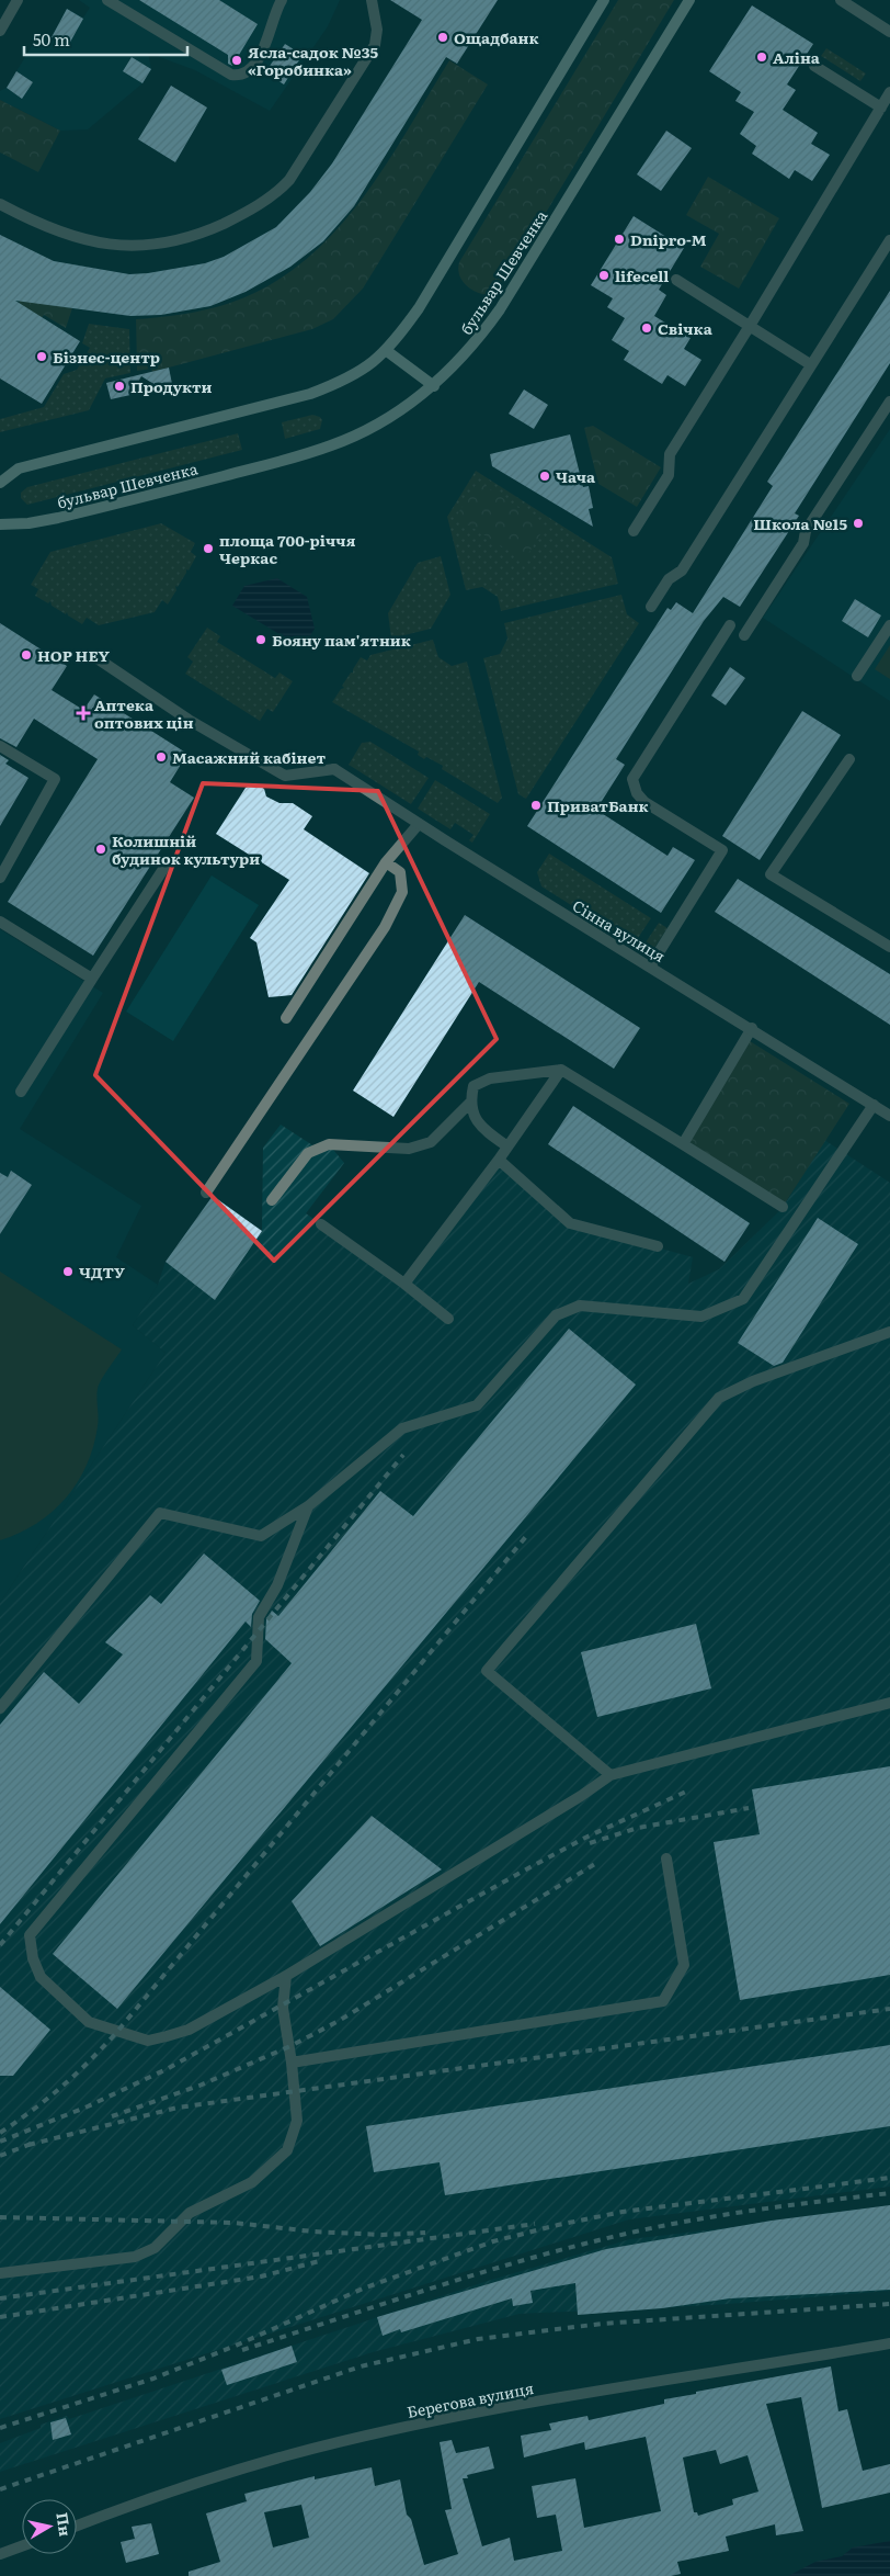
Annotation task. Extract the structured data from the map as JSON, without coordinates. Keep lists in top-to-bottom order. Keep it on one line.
{"streets":{"main road":["бульвар Шевченка"],"street":["Сінна вулиця","Берегова вулиця"]},"places":{"other":["Ощадбанк","Аліна","Ясла-садок №35 «Горобинка»","Dnipro-M","lifecell","Свічка","Бізнес-центр","Продукти","Чача","Школа №15","площа 700-річчя Черкас","Бояну пам'ятник","HOP HEY","Масажний кабінет","ПриватБанк","Колишній будинок культури","ЧДТУ"],"health":["Аптека оптових цін"]},"scale_bar":"50 m","north":"right"}
